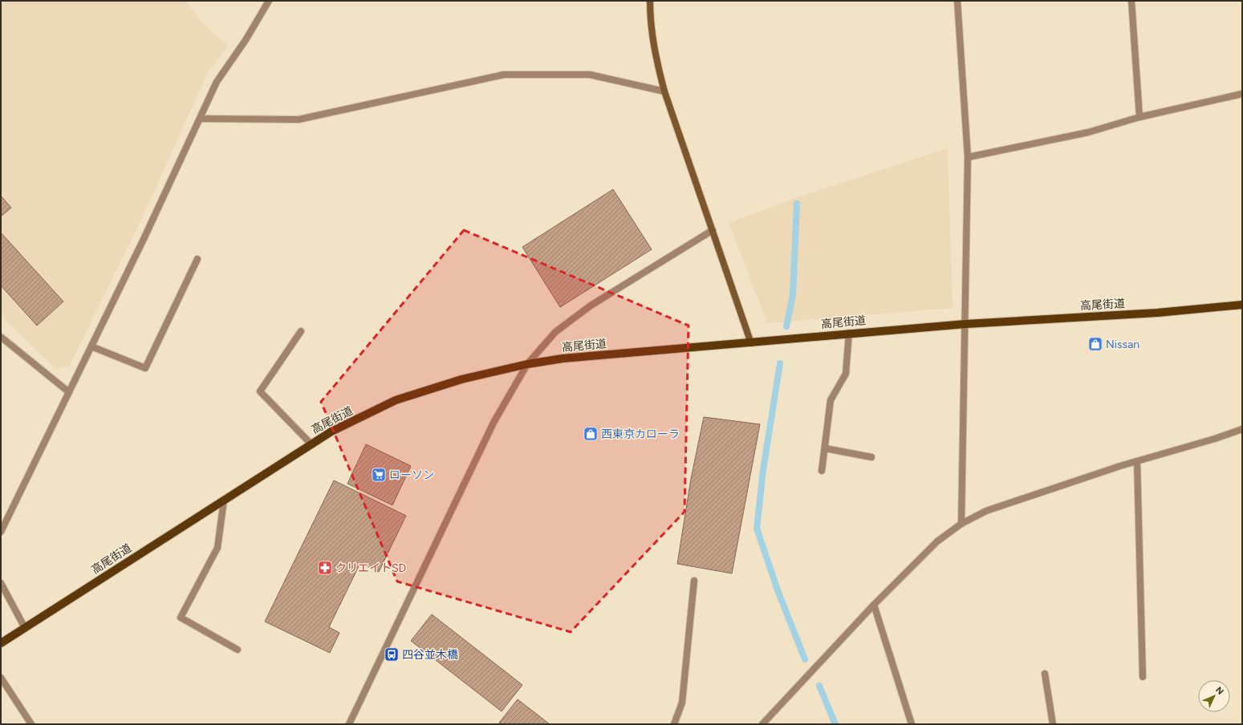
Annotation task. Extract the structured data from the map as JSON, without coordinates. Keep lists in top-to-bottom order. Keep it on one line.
{"streets":{"main road":["高尾街道"]},"places":{"shop":["Nissan","西東京カローラ"],"supermarket":["ローソン"],"pharmacy":["クリエイトSD"],"bus stop":["四谷並木橋"]},"north":"top right"}
